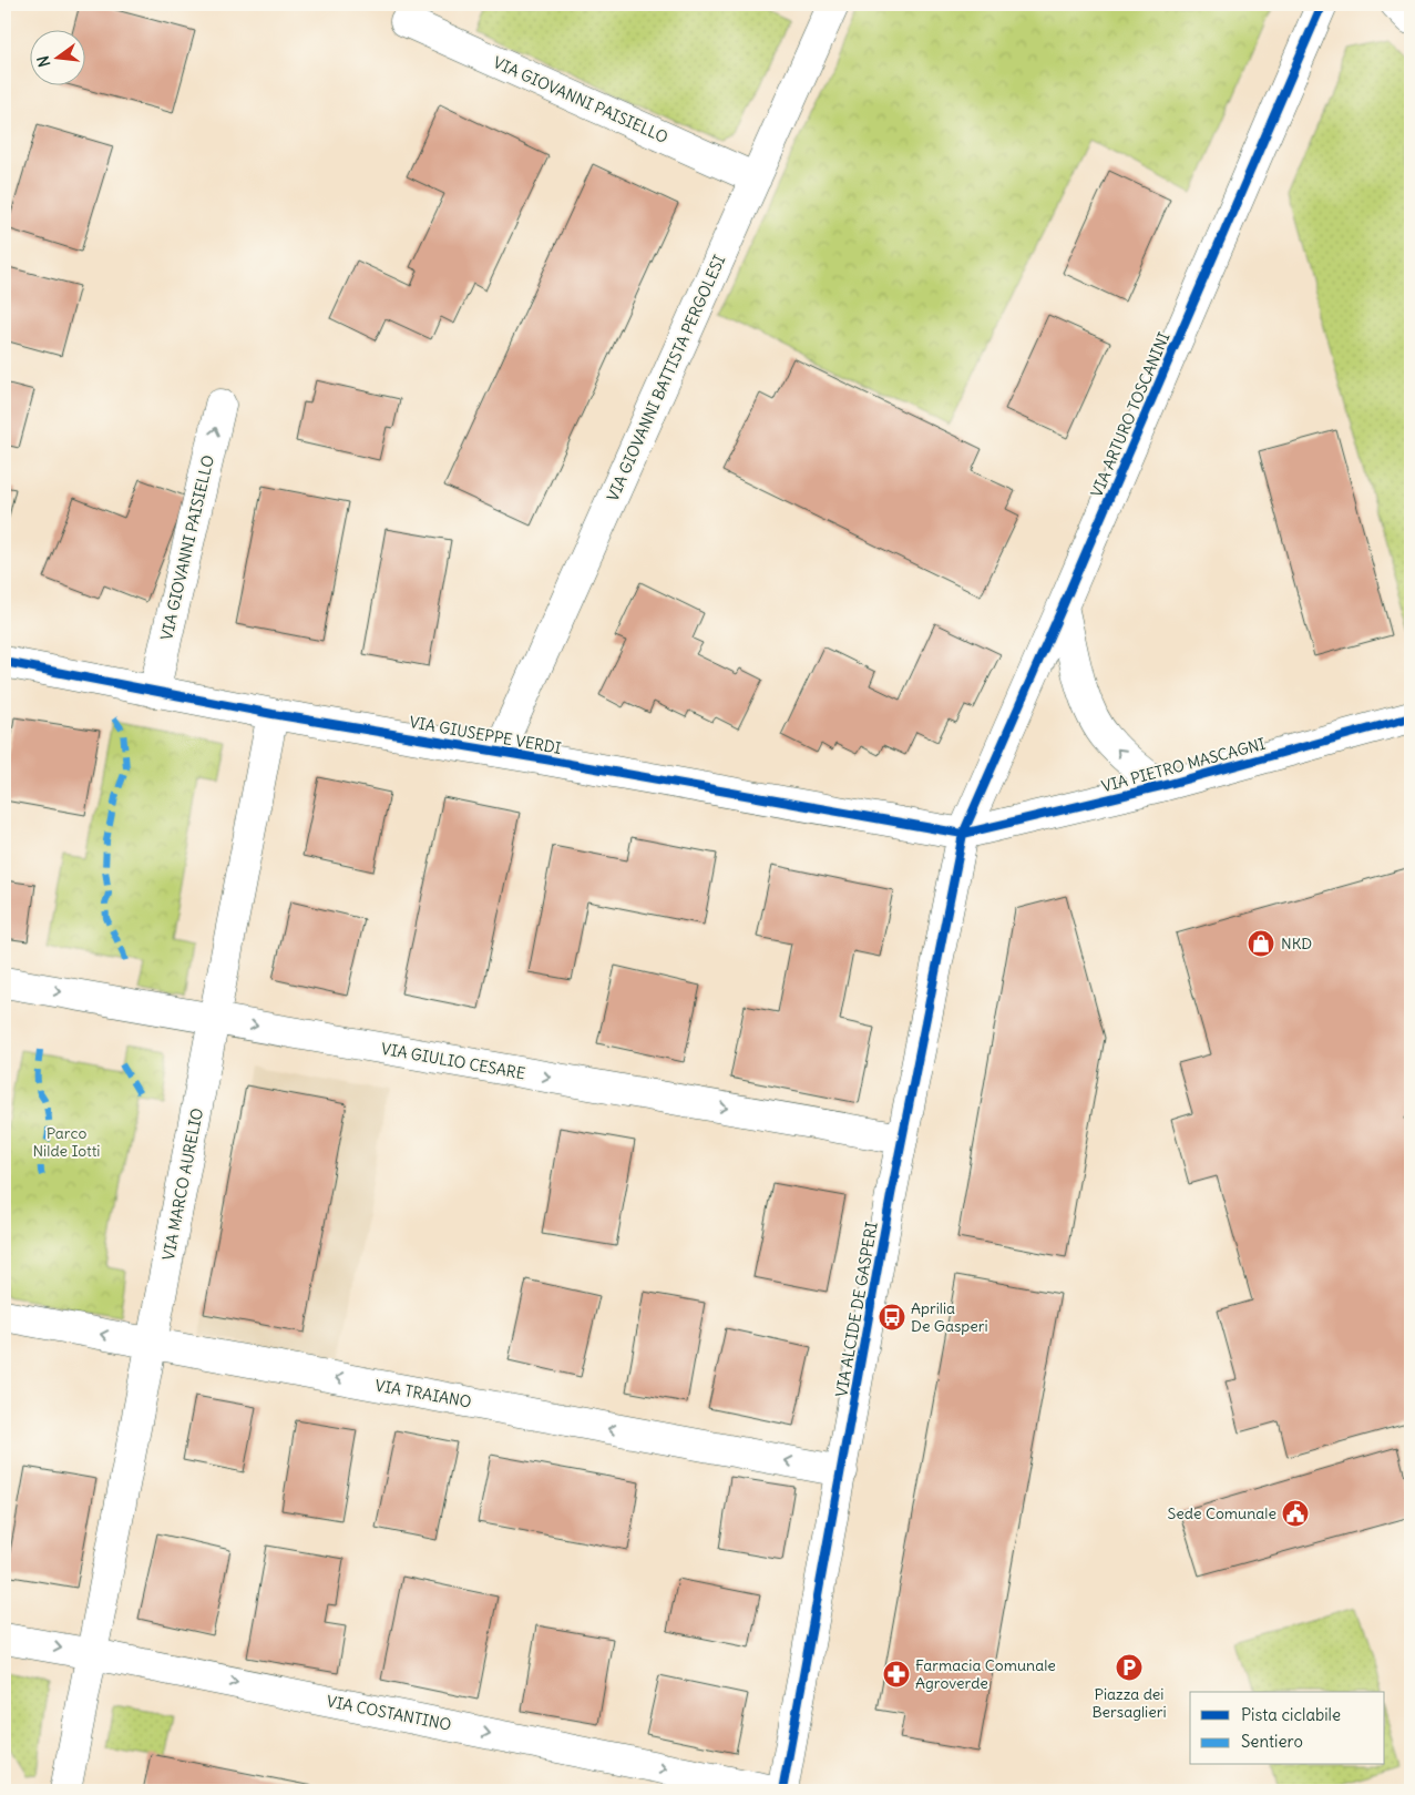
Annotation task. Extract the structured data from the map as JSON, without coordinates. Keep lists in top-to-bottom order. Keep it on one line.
{"streets":{"street":["VIA GIOVANNI PAISIELLO","VIA GIOVANNI BATTISTA PERGOLESI","VIA ARTURO TOSCANINI","VIA GIUSEPPE VERDI","VIA PIETRO MASCAGNI","VIA GIULIO CESARE","VIA MARCO AURELIO","VIA ALCIDE DE GASPERI","VIA TRAIANO","VIA COSTANTINO"]},"crossings":[["VIA GIOVANNI PAISIELLO","VIA GIOVANNI BATTISTA PERGOLESI"],["VIA GIOVANNI PAISIELLO","VIA GIUSEPPE VERDI"],["VIA GIOVANNI BATTISTA PERGOLESI","VIA GIUSEPPE VERDI"],["VIA ARTURO TOSCANINI","VIA GIUSEPPE VERDI"],["VIA ARTURO TOSCANINI","VIA PIETRO MASCAGNI"],["VIA ARTURO TOSCANINI","VIA ALCIDE DE GASPERI"],["VIA GIUSEPPE VERDI","VIA PIETRO MASCAGNI"],["VIA GIUSEPPE VERDI","VIA MARCO AURELIO"],["VIA GIUSEPPE VERDI","VIA ALCIDE DE GASPERI"],["VIA PIETRO MASCAGNI","VIA ALCIDE DE GASPERI"],["VIA GIULIO CESARE","VIA MARCO AURELIO"],["VIA GIULIO CESARE","VIA ALCIDE DE GASPERI"],["VIA MARCO AURELIO","VIA TRAIANO"],["VIA MARCO AURELIO","VIA COSTANTINO"],["VIA ALCIDE DE GASPERI","VIA TRAIANO"]],"one_way":["VIA GIOVANNI PAISIELLO","VIA GIULIO CESARE","VIA TRAIANO","VIA COSTANTINO"],"parks":["Parco Nilde Iotti"],"places":{"shop":["NKD"],"bus stop":["Aprilia De Gasperi"],"public building":["Sede Comunale"],"parking":["Piazza dei Bersaglieri"],"pharmacy":["Farmacia Comunale Agroverde"]},"legend":["Pista ciclabile","Sentiero"],"north":"left"}
